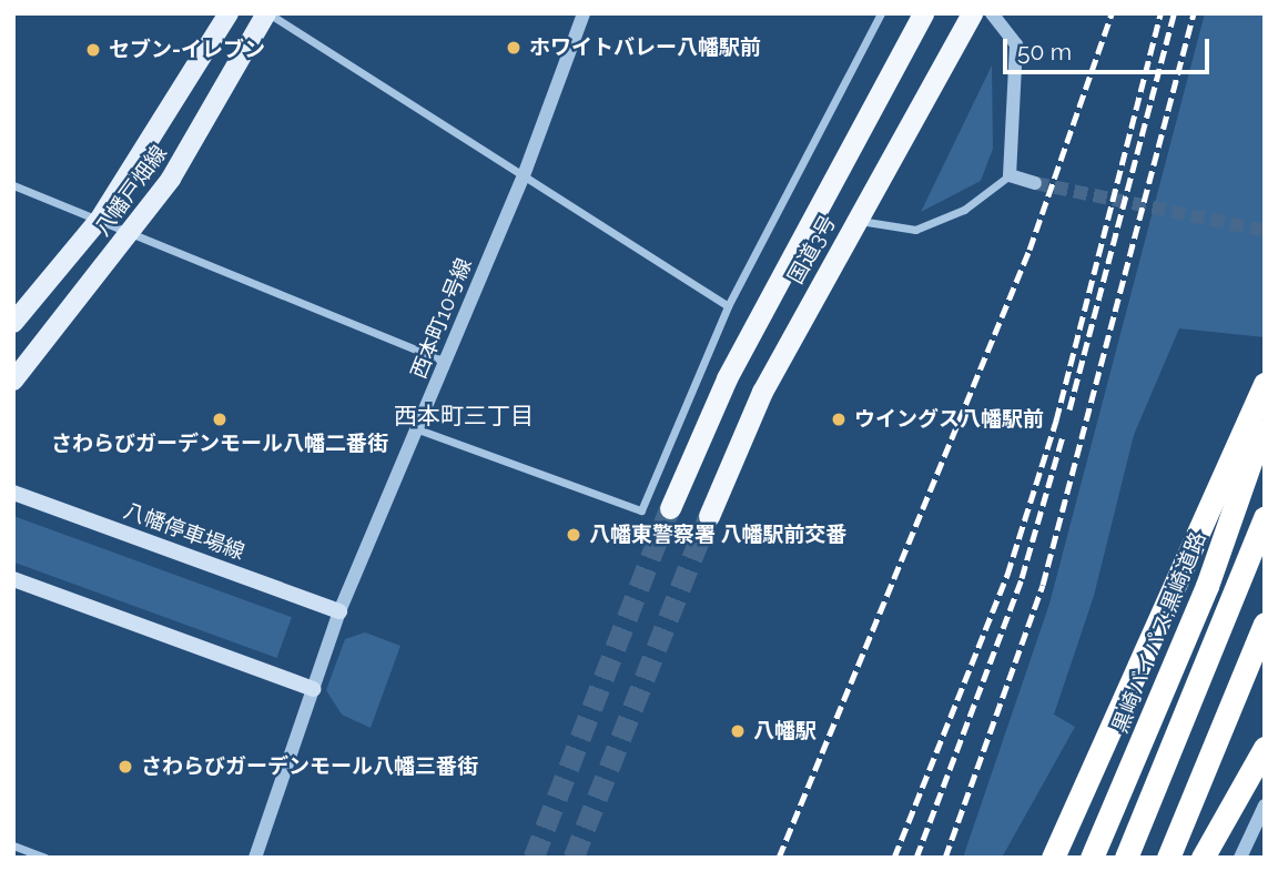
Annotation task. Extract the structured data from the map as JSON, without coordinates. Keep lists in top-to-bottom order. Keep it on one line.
{"streets":{"highway":["国道3号","黒崎バイパス;黒崎道路"],"main road":["八幡戸畑線","八幡停車場線"],"street":["西本町10号線"]},"crossings":[["西本町10号線","八幡停車場線"]],"districts":["西本町三丁目"],"places":["ホワイトバレー八幡駅前","セブン-イレブン","さわらびガーデンモール八幡二番街","ウイングス八幡駅前","八幡東警察署 八幡駅前交番","八幡駅","さわらびガーデンモール八幡三番街"],"scale_bar":"50 m"}
